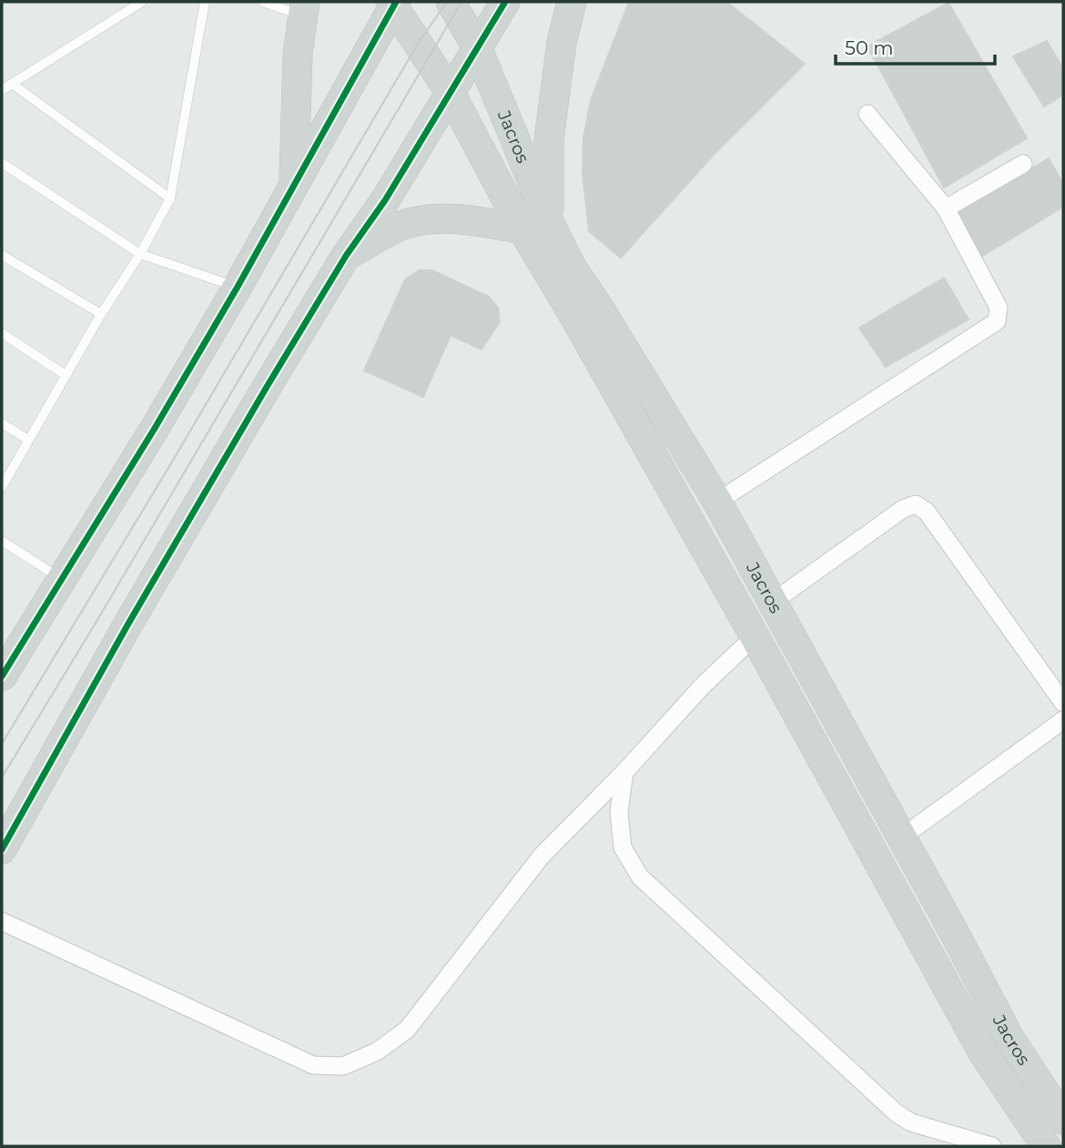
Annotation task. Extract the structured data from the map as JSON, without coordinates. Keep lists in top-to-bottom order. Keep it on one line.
{"streets":{"main road":["Jacros"]},"scale_bar":"50 m"}
